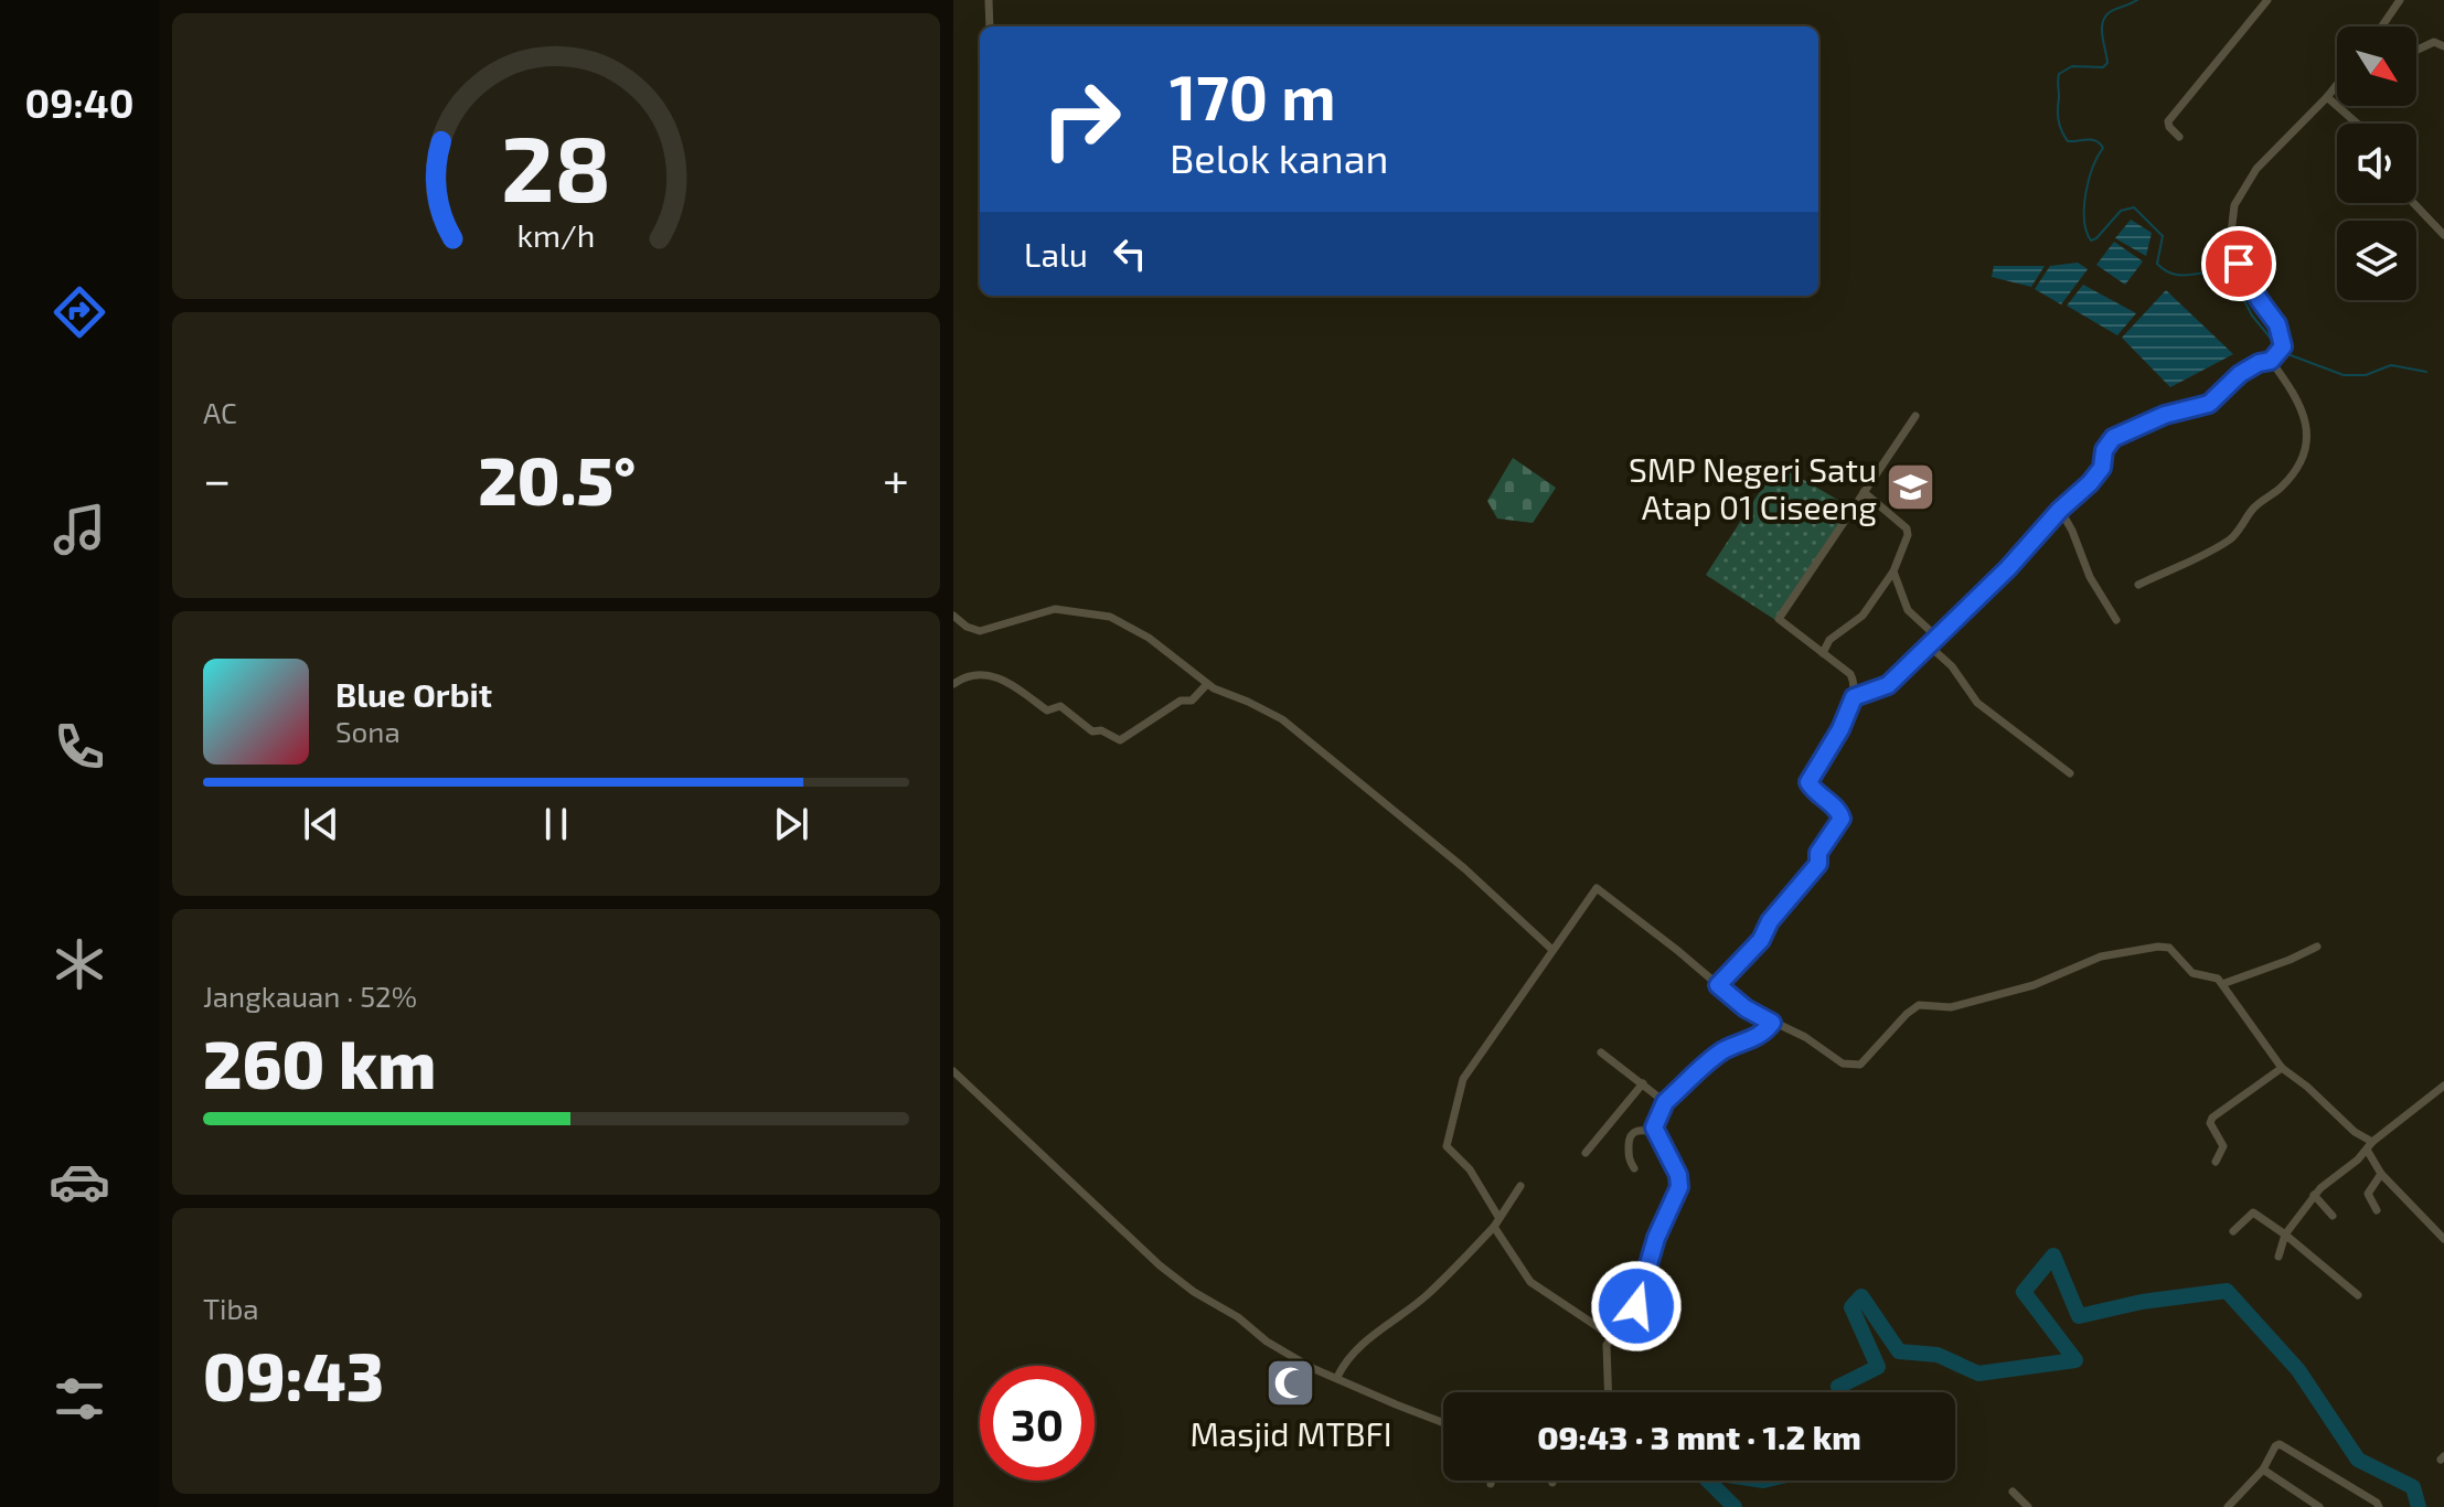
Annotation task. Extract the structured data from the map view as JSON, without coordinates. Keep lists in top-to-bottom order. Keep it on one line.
{"places":{"school or university":["SMP Negeri Satu Atap 01 Ciseeng"],"mosque":["Masjid MTBFI"]},"north":"bottom right","page":{"tabs":"09:40","turn":["170 m","Belok kanan"],"then":"Lalu","tile":["AC",["Jangkauan · 52%","260 km"],["Tiba","09:43"]],"heat":["−","20.5°","+"],"song":["Blue Orbit","Sona"],"limit":"30","trip":"09:43 · 3 mnt · 1.2 km","gauge":["28","km/h"]}}
